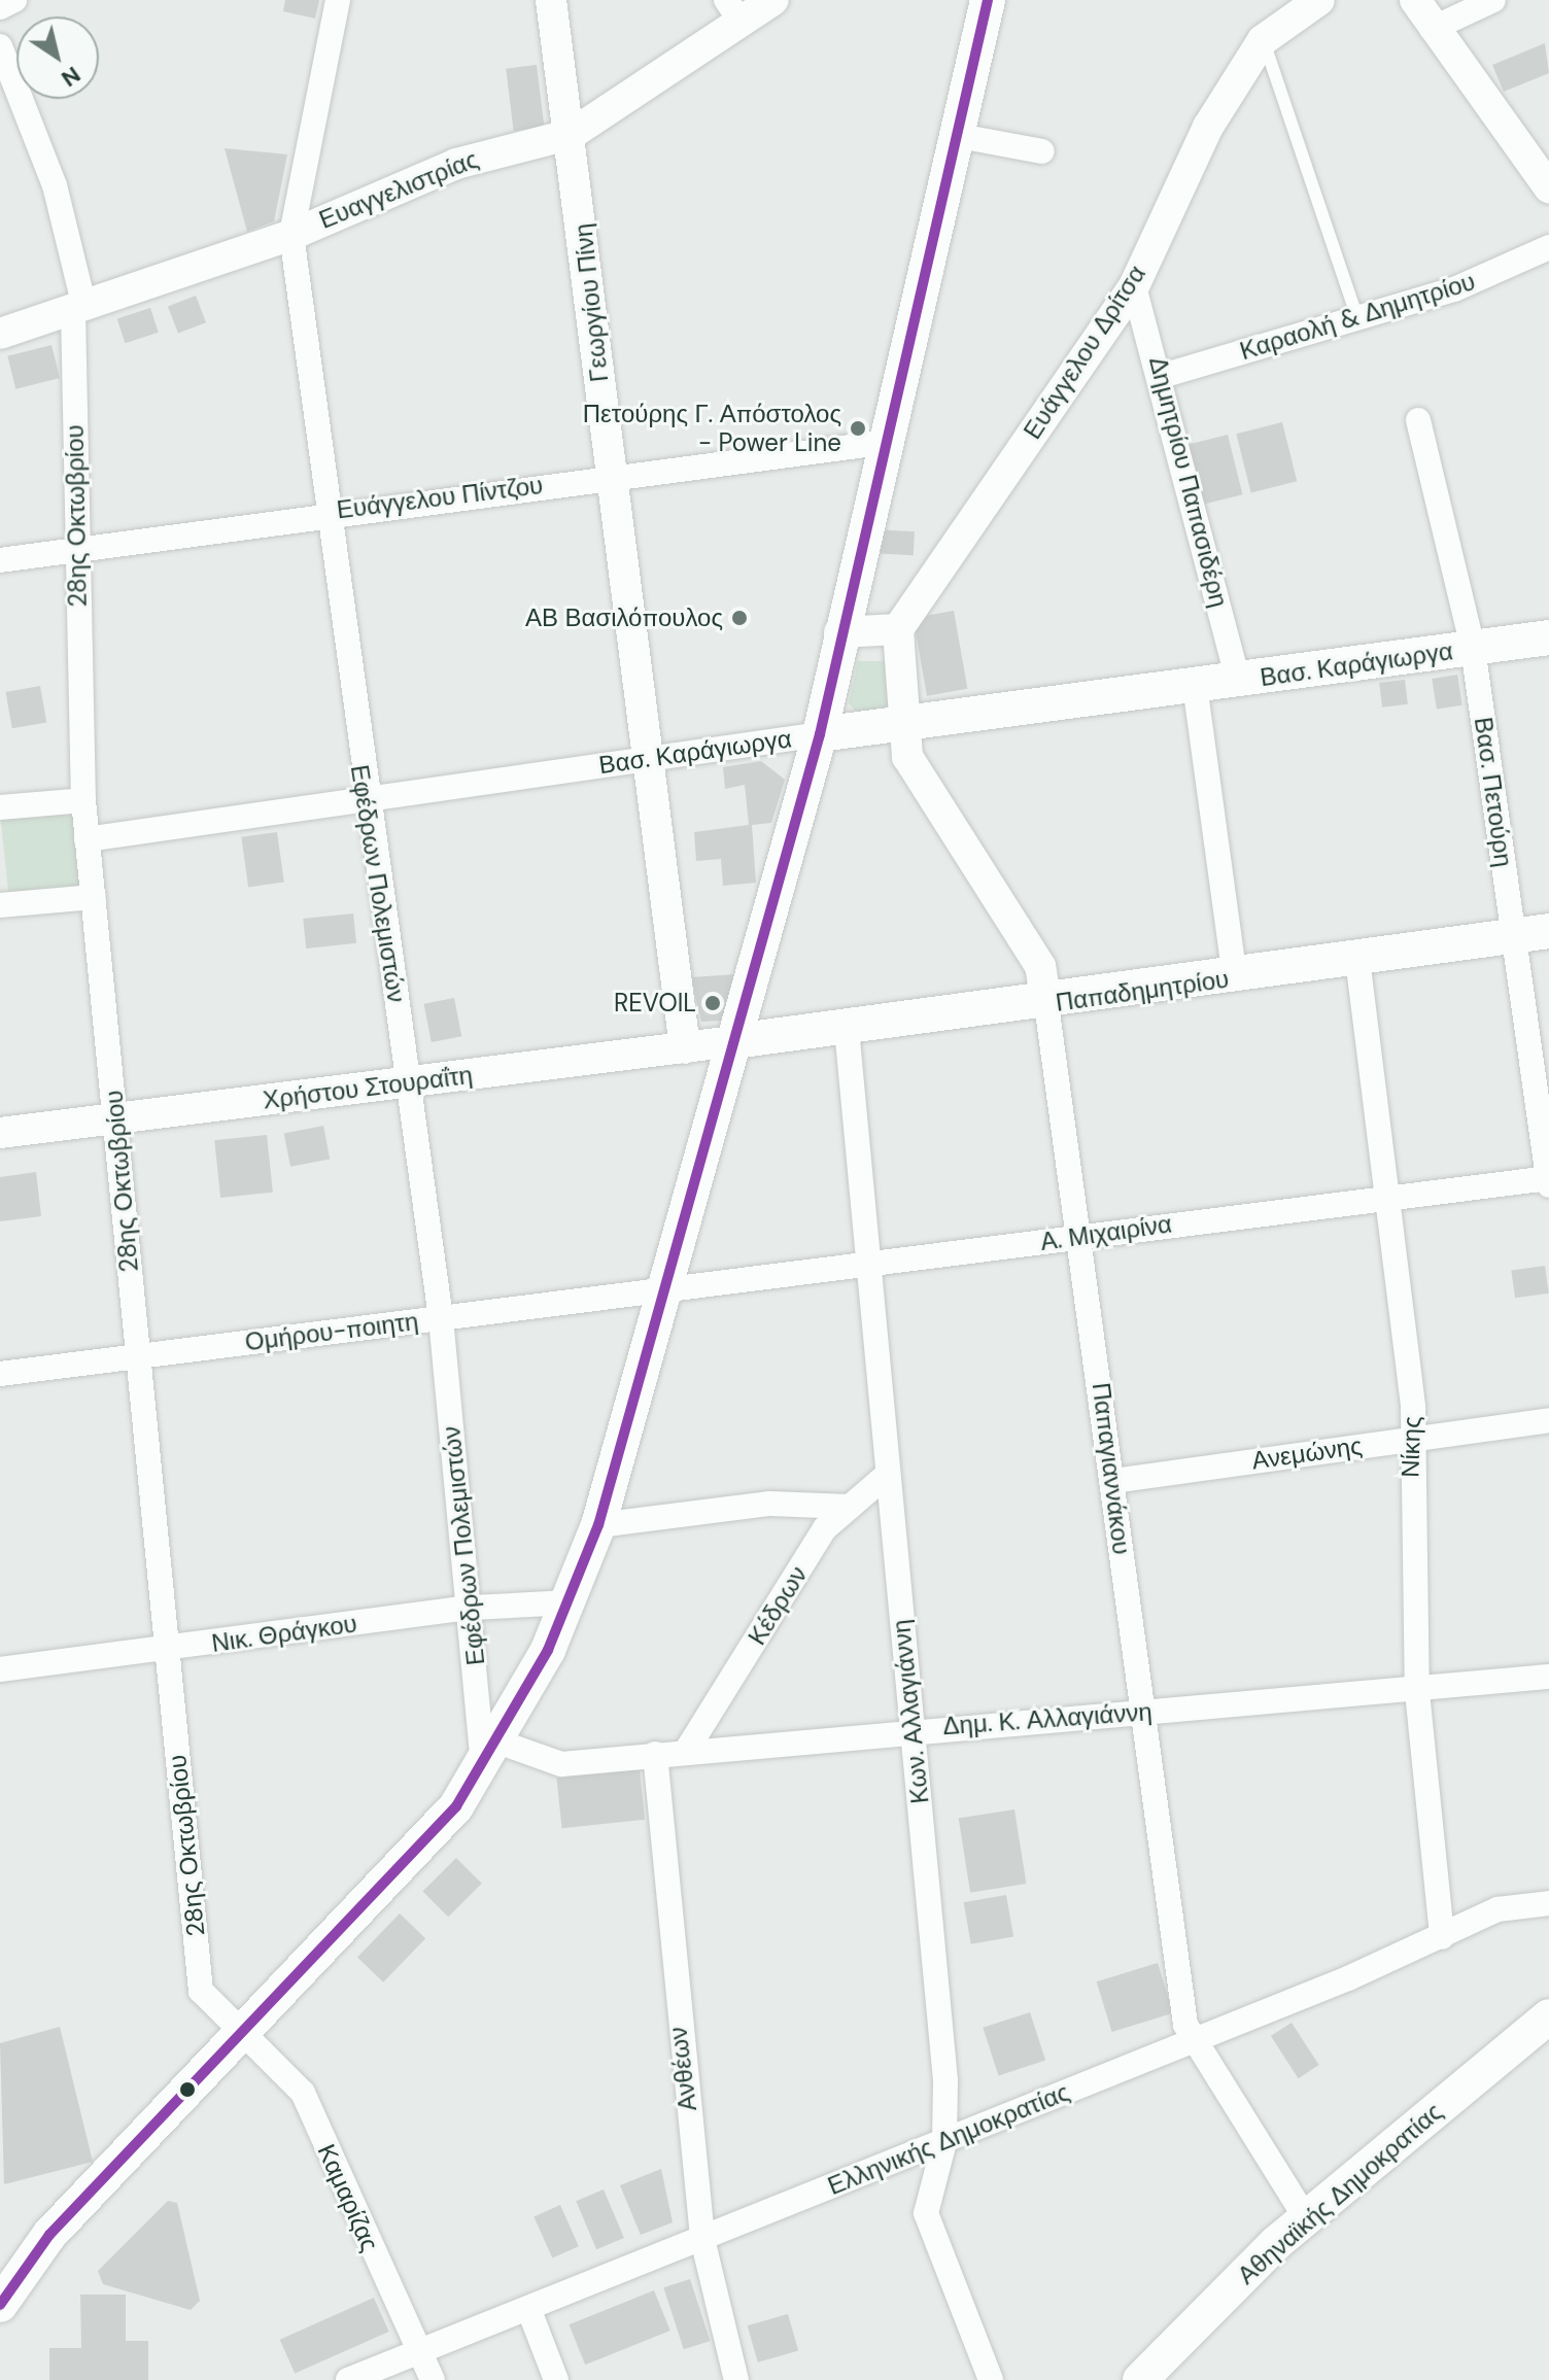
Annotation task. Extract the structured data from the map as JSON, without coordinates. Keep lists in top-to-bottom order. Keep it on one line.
{"streets":{"main road":["Βασ. Καράγιωργα","Παπαδημητρίου","Αθηναϊκής Δημοκρατίας"],"street":["Ευαγγελιστρίας","Γεωργίου Πίνη","Καραολή & Δημητρίου","Ευάγγελου Δρίτσα","Δημητρίου Παπασιδέρη","Ευάγγελου Πίντζου","28ης Οκτωβρίου","Βασ. Πετούρη","Εφέδρων Πολεμιστών","Χρήστου Στουραΐτη","Α. Μιχαιρίνα","Ομήρου-ποιητη","Νίκης","Ανεμώνης","Παπαγιαννάκου","Κέδρων","Νικ. Θράγκου","Κων. Αλλαγιάννη","Δημ. Κ. Αλλαγιάννη","Ανθέων","Ελληνικής Δημοκρατίας","Καμαρίζας"]},"crossings":[["Ευαγγελιστρίας","Γεωργίου Πίνη"],["Ευαγγελιστρίας","28ης Οκτωβρίου"],["Ευαγγελιστρίας","Εφέδρων Πολεμιστών"],["Γεωργίου Πίνη","Ευάγγελου Πίντζου"],["Γεωργίου Πίνη","Βασ. Καράγιωργα"],["Γεωργίου Πίνη","Χρήστου Στουραΐτη"],["Καραολή & Δημητρίου","Δημητρίου Παπασιδέρη"],["Ευάγγελου Δρίτσα","Δημητρίου Παπασιδέρη"],["Δημητρίου Παπασιδέρη","Βασ. Καράγιωργα"],["Ευάγγελου Πίντζου","28ης Οκτωβρίου"],["Ευάγγελου Πίντζου","Εφέδρων Πολεμιστών"],["28ης Οκτωβρίου","Βασ. Καράγιωργα"],["28ης Οκτωβρίου","Χρήστου Στουραΐτη"],["28ης Οκτωβρίου","Ομήρου-ποιητη"],["28ης Οκτωβρίου","Νικ. Θράγκου"],["28ης Οκτωβρίου","Καμαρίζας"],["Βασ. Καράγιωργα","Βασ. Πετούρη"],["Βασ. Καράγιωργα","Εφέδρων Πολεμιστών"],["Βασ. Καράγιωργα","Παπαγιαννάκου"],["Βασ. Πετούρη","Παπαδημητρίου"],["Εφέδρων Πολεμιστών","Χρήστου Στουραΐτη"],["Εφέδρων Πολεμιστών","Ομήρου-ποιητη"],["Εφέδρων Πολεμιστών","Νικ. Θράγκου"],["Εφέδρων Πολεμιστών","Δημ. Κ. Αλλαγιάννη"],["Παπαδημητρίου","Χρήστου Στουραΐτη"],["Παπαδημητρίου","Νίκης"],["Παπαδημητρίου","Παπαγιαννάκου"],["Παπαδημητρίου","Κων. Αλλαγιάννη"],["Α. Μιχαιρίνα","Ομήρου-ποιητη"],["Α. Μιχαιρίνα","Νίκης"],["Α. Μιχαιρίνα","Παπαγιαννάκου"],["Α. Μιχαιρίνα","Κων. Αλλαγιάννη"],["Νίκης","Ανεμώνης"],["Νίκης","Δημ. Κ. Αλλαγιάννη"],["Νίκης","Ελληνικής Δημοκρατίας"],["Ανεμώνης","Παπαγιαννάκου"],["Παπαγιαννάκου","Δημ. Κ. Αλλαγιάννη"],["Παπαγιαννάκου","Ελληνικής Δημοκρατίας"],["Παπαγιαννάκου","Αθηναϊκής Δημοκρατίας"],["Κέδρων","Κων. Αλλαγιάννη"],["Κέδρων","Δημ. Κ. Αλλαγιάννη"],["Κων. Αλλαγιάννη","Δημ. Κ. Αλλαγιάννη"],["Κων. Αλλαγιάννη","Ελληνικής Δημοκρατίας"],["Δημ. Κ. Αλλαγιάννη","Ανθέων"],["Ανθέων","Ελληνικής Δημοκρατίας"],["Ελληνικής Δημοκρατίας","Καμαρίζας"]],"places":["Πετούρης Γ. Απόστολος - Power Line","ΑΒ Βασιλόπουλος","REVOIL"],"north":"bottom right"}
